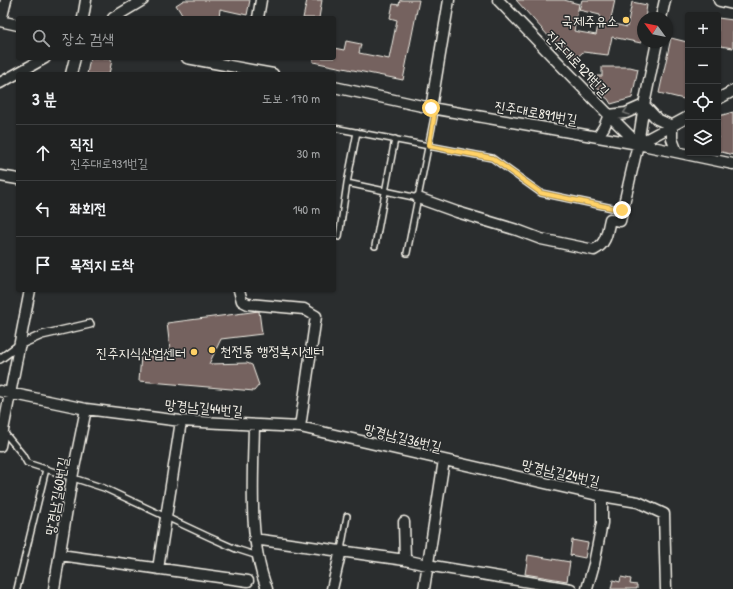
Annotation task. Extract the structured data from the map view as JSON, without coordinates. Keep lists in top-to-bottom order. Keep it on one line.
{"streets":{"street":["진주대로929번길","진주대로891번길","망경남길44번길","망경남길36번길","망경남길24번길","망경남길60번길"]},"crossings":[["진주대로929번길","진주대로891번길"],["망경남길44번길","망경남길36번길"],["망경남길44번길","망경남길60번길"],["망경남길36번길","망경남길24번길"]],"places":["국제주유소","천전동 행정복지센터","진주지식산업센터"],"north":"top left","page":{"map_buttons":["+","−"],"search":"장소 검색","heading":["3 분","도보 · 170 m"],"list":[["직진","진주대로931번길","30 m"],["좌회전","140 m"],"목적지 도착"]}}
